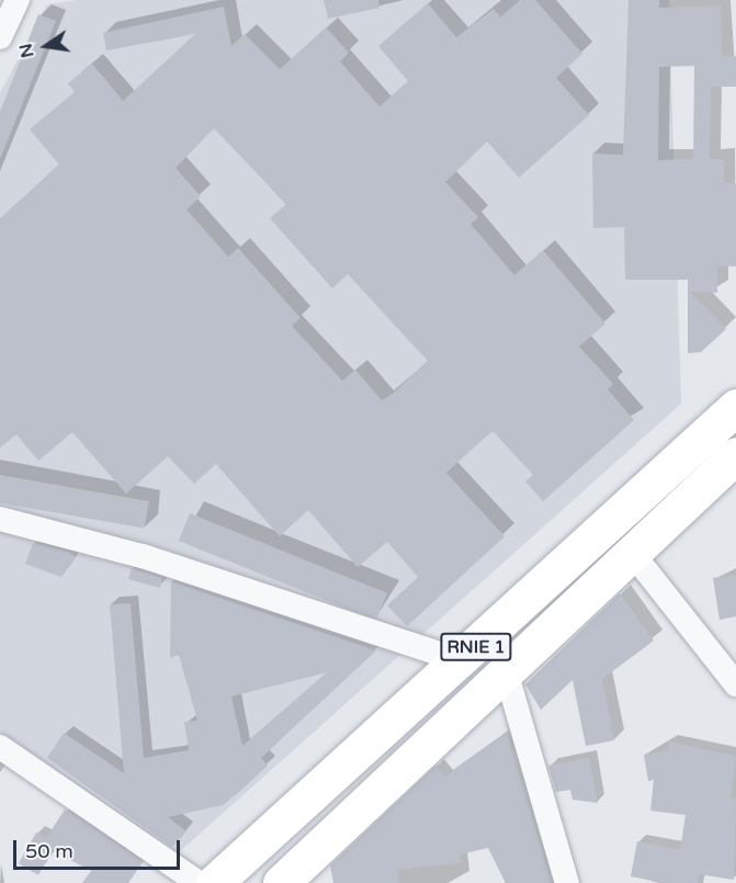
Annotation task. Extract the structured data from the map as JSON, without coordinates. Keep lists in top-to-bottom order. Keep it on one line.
{"streets":{"highway":["RNIE 1"]},"scale_bar":"50 m","north":"left"}
